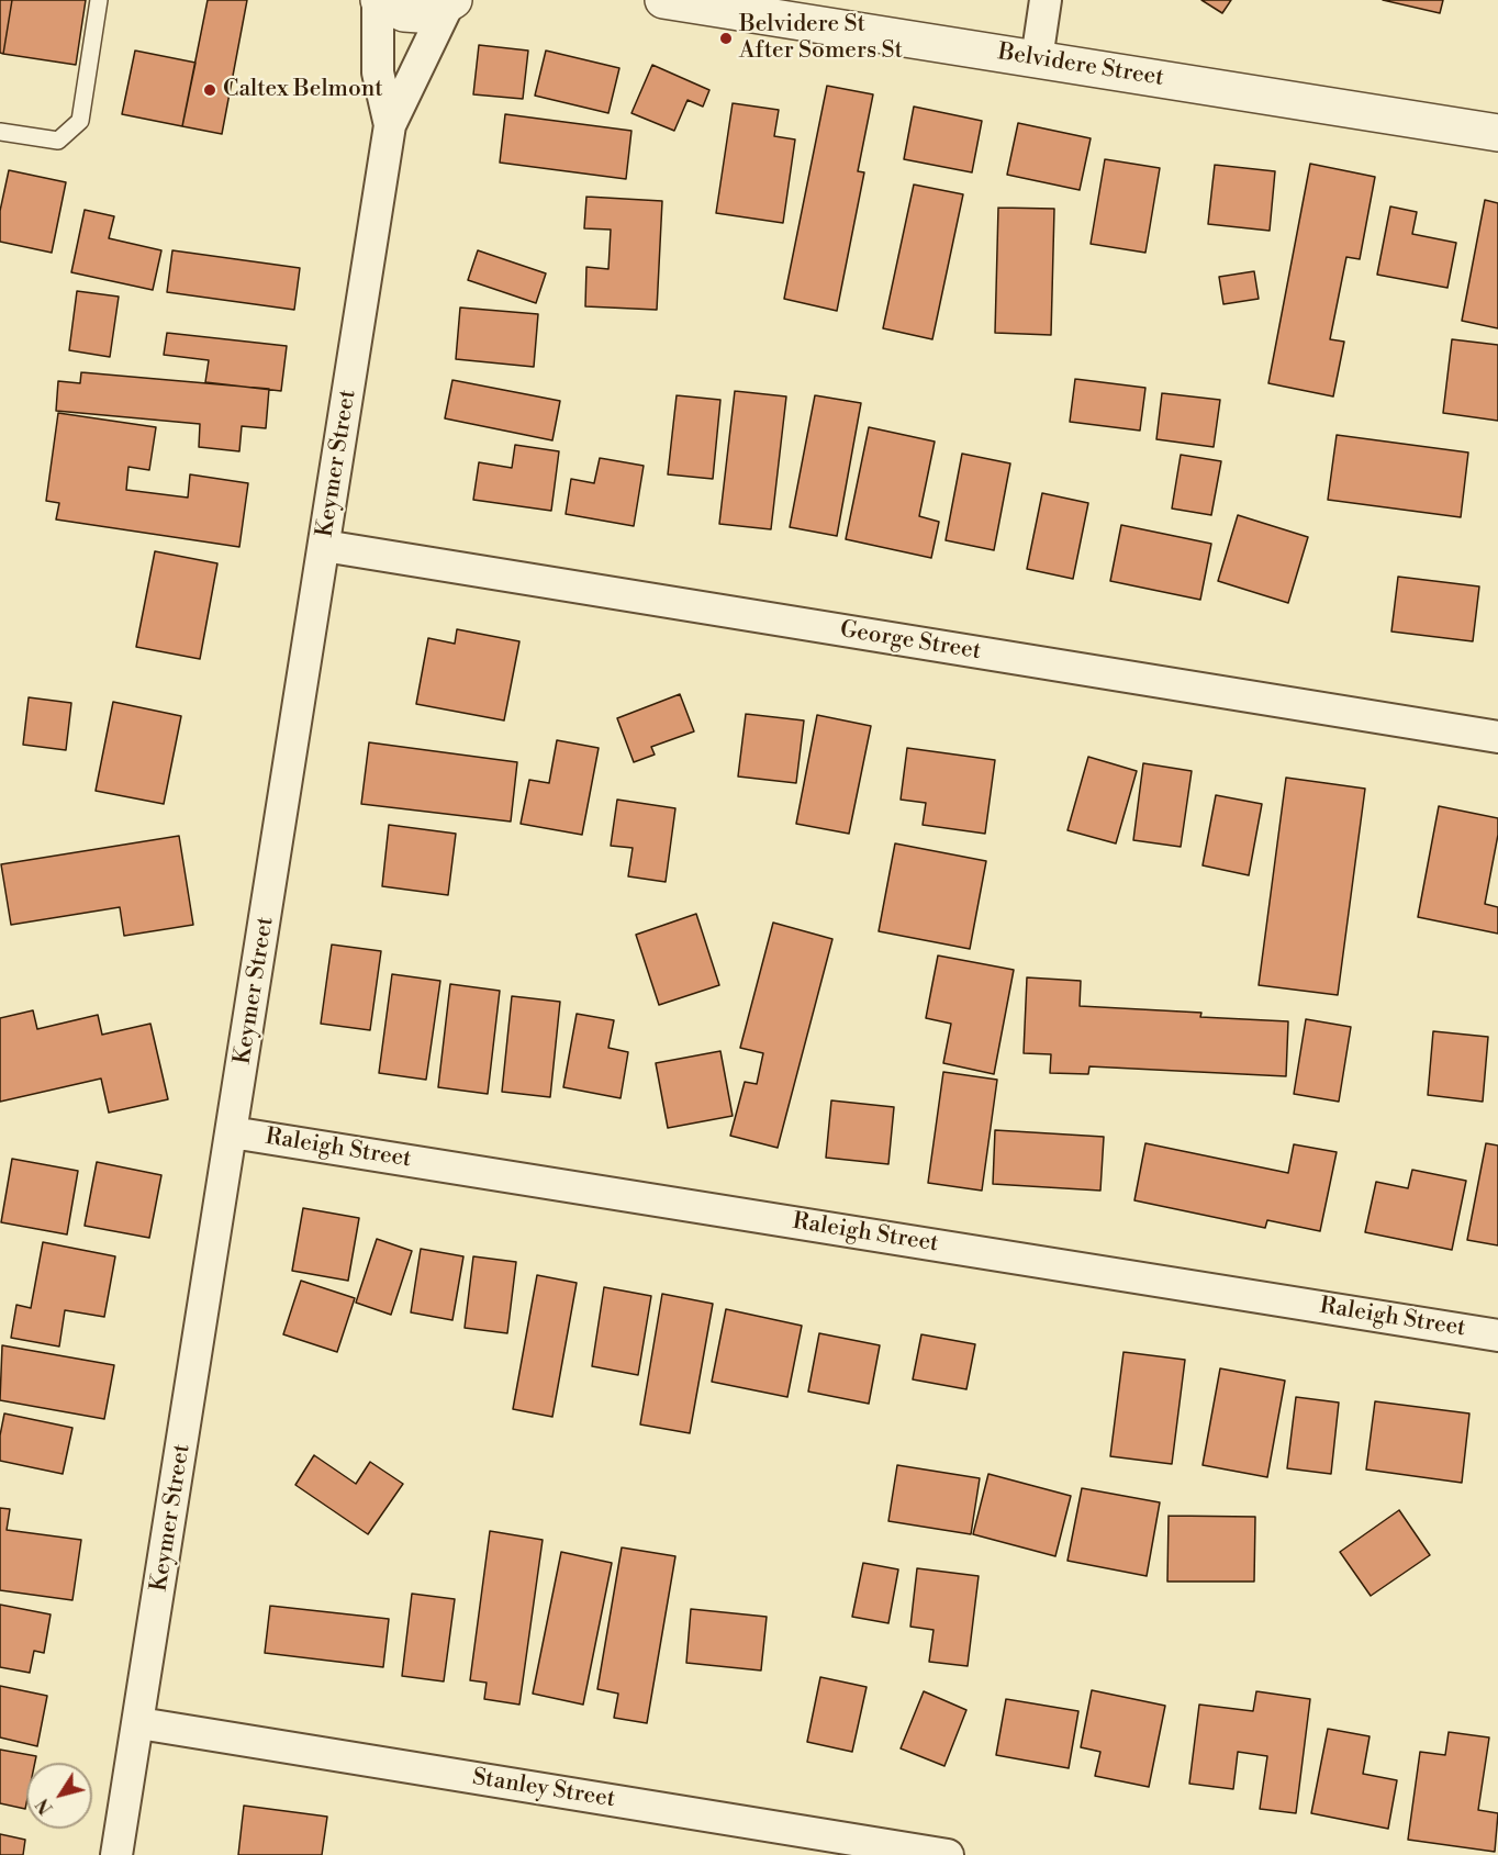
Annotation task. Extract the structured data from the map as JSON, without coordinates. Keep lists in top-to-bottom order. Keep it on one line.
{"streets":{"street":["Belvidere Street","Keymer Street","George Street","Raleigh Street","Stanley Street"]},"crossings":[["Keymer Street","George Street"],["Keymer Street","Raleigh Street"],["Keymer Street","Stanley Street"]],"places":["Belvidere St After Somers St","Caltex Belmont"],"north":"bottom left"}
